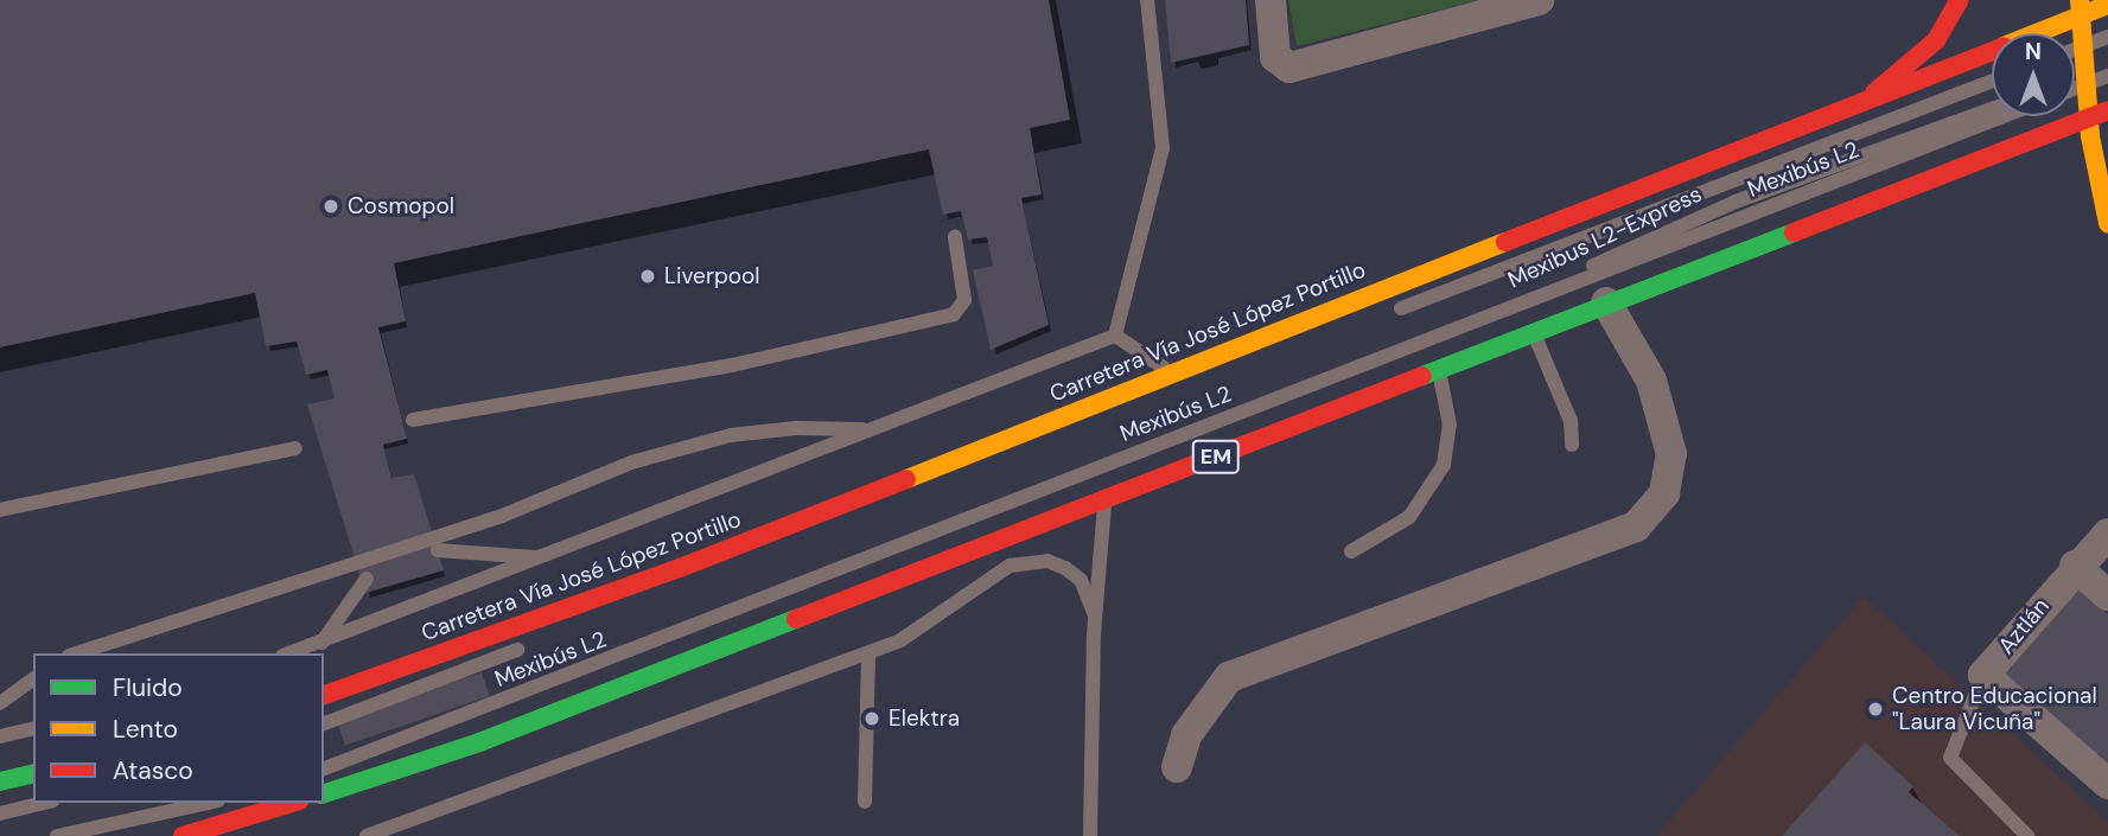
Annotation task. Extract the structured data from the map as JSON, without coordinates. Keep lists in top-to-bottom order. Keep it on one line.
{"streets":{"main road":["Carretera Vía José López Portillo","EM"],"street":["Aztlán"],"lane":["Mexibús L2","Mexibus L2-Express"]},"crossings":[["Mexibús L2","Mexibus L2-Express"]],"places":["Cosmopol","Liverpool","Centro Educacional \"Laura Vicuña\"","Elektra"],"legend":["Fluido","Lento","Atasco"],"north":"top"}
